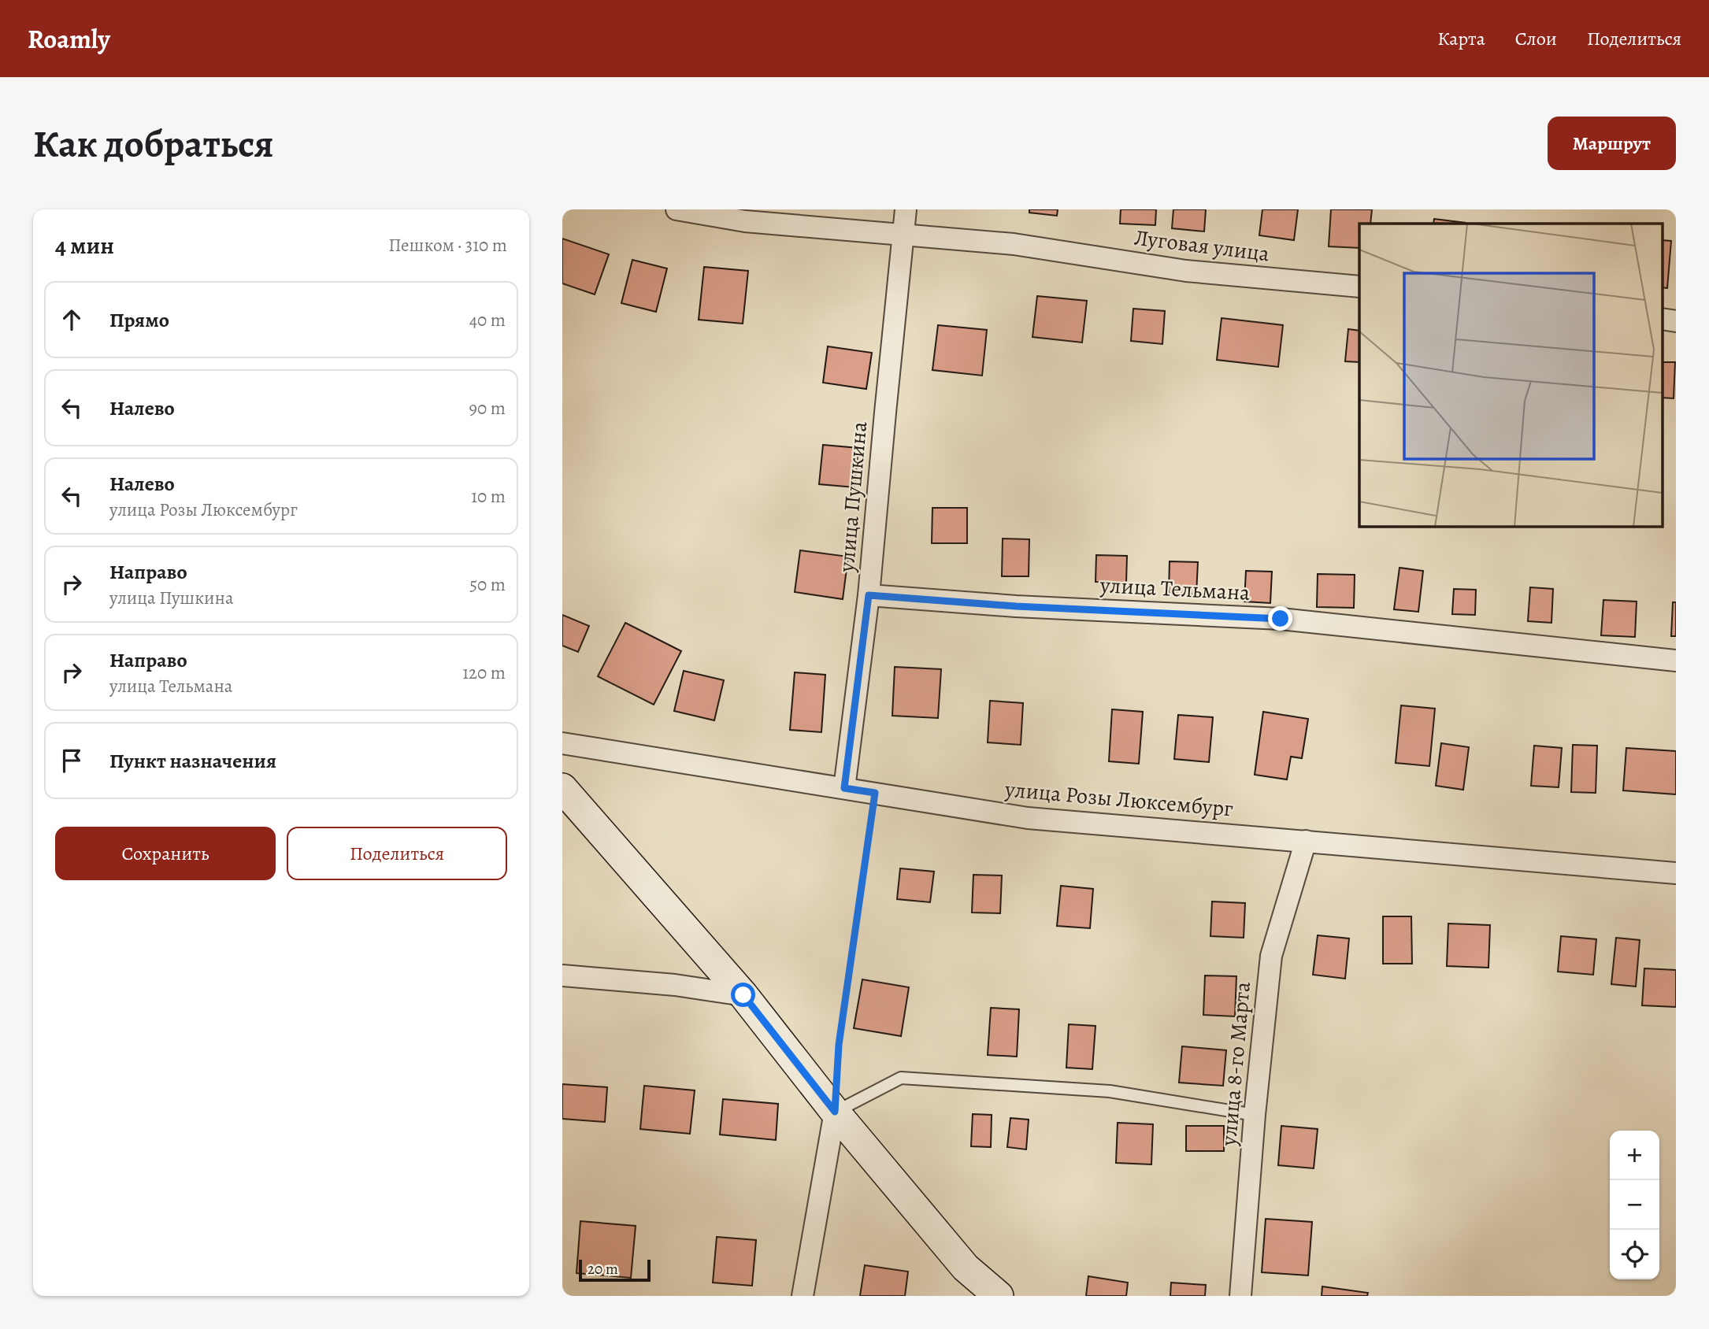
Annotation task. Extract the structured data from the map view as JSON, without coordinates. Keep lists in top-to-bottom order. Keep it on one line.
{"streets":{"street":["Луговая улица","улица Пушкина","улица Тельмана","улица Розы Люксембург","улица 8-го Марта"]},"crossings":[["Луговая улица","улица Пушкина"],["улица Пушкина","улица Тельмана"],["улица Пушкина","улица Розы Люксембург"],["улица Розы Люксембург","улица 8-го Марта"]],"scale_bar":"20 m","page":{"header":"Roamly","nav":["Карта","Слои","Поделиться"],"buttons":["Маршрут",["Сохранить","Поделиться"]],"title":"Как добраться","heading":["4 мин","Пешком · 310 m"],"list":[["Прямо","40 m"],["Налево","90 m"],["Налево","улица Розы Люксембург","10 m"],["Направо","улица Пушкина","50 m"],["Направо","улица Тельмана","120 m"],"Пункт назначения"],"map_buttons":["+","−"],"scale":"20 m"}}
